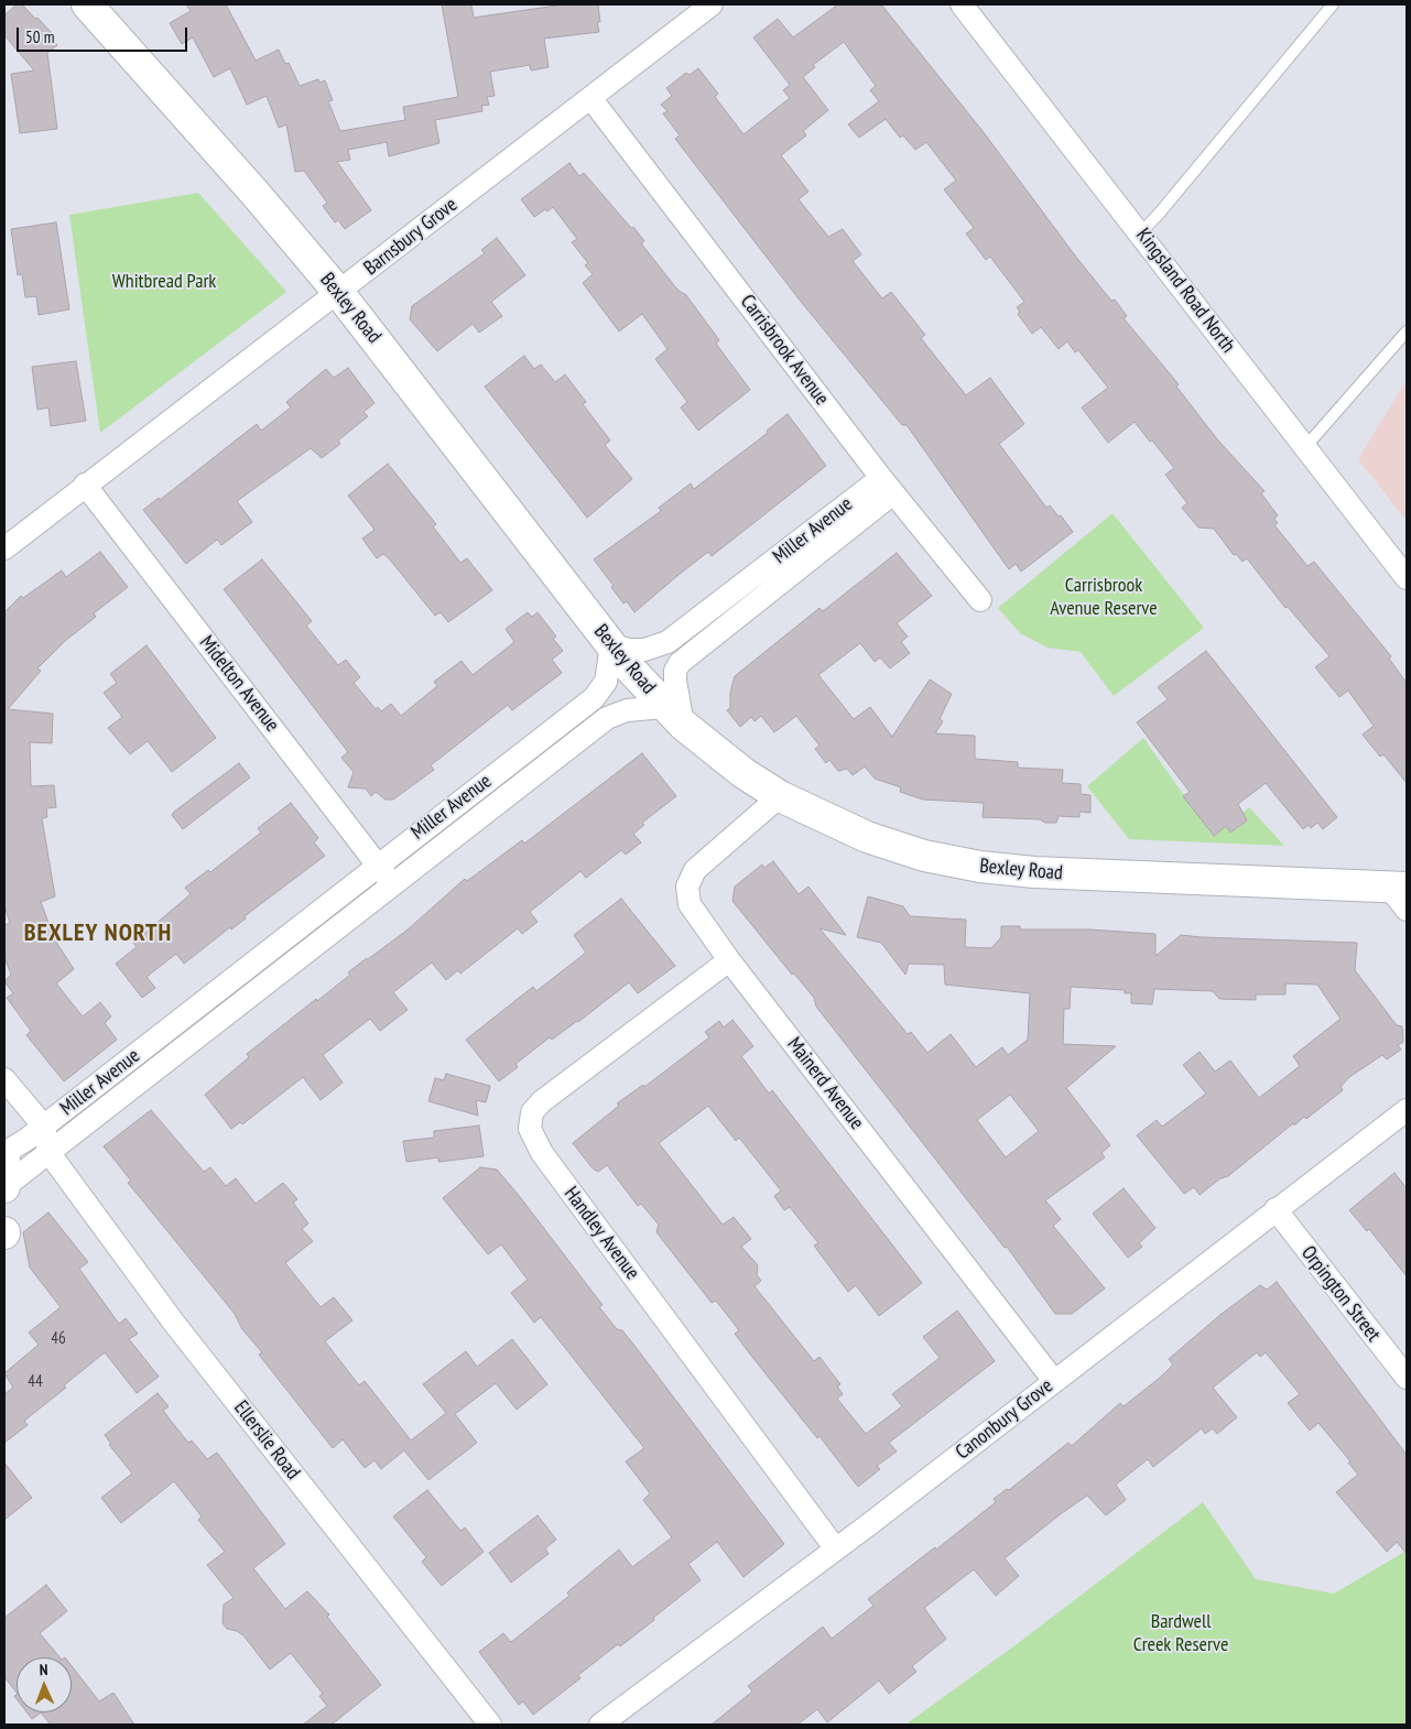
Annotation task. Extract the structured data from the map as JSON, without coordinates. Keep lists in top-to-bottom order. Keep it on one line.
{"streets":{"main road":["Bexley Road"],"street":["Barnsbury Grove","Kingsland Road North","Carrisbrook Avenue","Miller Avenue","Midelton Avenue","Mainerd Avenue","Handley Avenue","Orpington Street","Canonbury Grove","Ellerslie Road"]},"crossings":[["Barnsbury Grove","Bexley Road"],["Barnsbury Grove","Carrisbrook Avenue"],["Barnsbury Grove","Midelton Avenue"],["Bexley Road","Miller Avenue"],["Bexley Road","Mainerd Avenue"],["Carrisbrook Avenue","Miller Avenue"],["Miller Avenue","Midelton Avenue"],["Miller Avenue","Ellerslie Road"],["Mainerd Avenue","Handley Avenue"],["Mainerd Avenue","Canonbury Grove"],["Handley Avenue","Canonbury Grove"],["Orpington Street","Canonbury Grove"]],"districts":["BEXLEY NORTH"],"parks":["Whitbread Park","Carrisbrook Avenue Reserve","Bardwell Creek Reserve"],"house_numbers":["46","44"],"scale_bar":"50 m","north":"top"}
